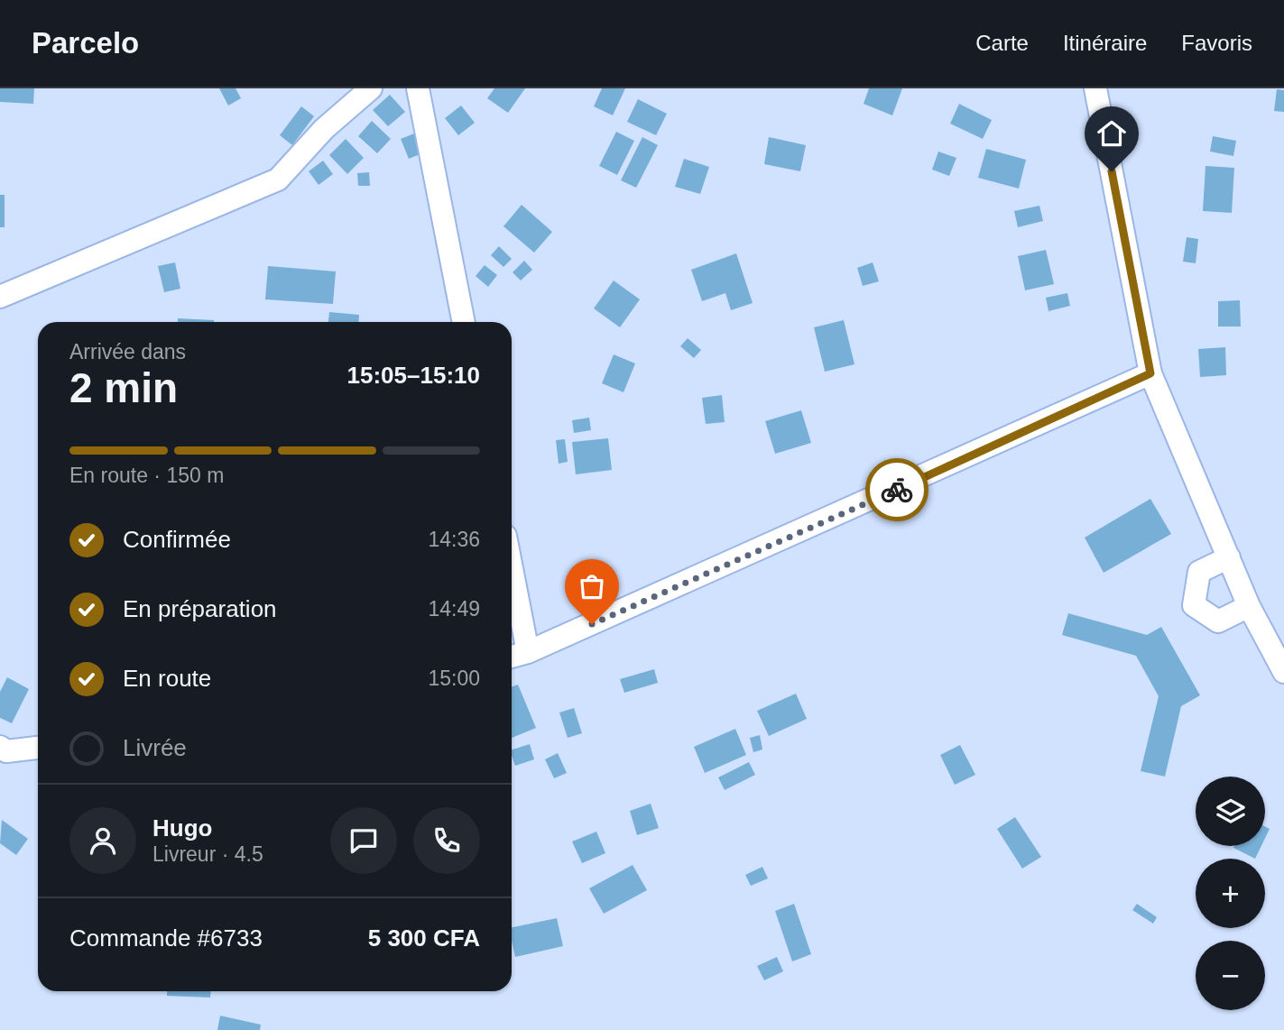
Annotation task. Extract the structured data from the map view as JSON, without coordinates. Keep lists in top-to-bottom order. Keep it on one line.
{"page":{"header":"Parcelo","nav":["Carte","Itinéraire","Favoris"],"heading":["2 min","Arrivée dans","15:05–15:10"],"panel":["Hugo","Livreur · 4.5","Commande #6733","5 300 CFA"],"bar":"En route · 150 m","list":[["Confirmée","14:36"],["En préparation","14:49"],["En route","15:00"],"Livrée"],"map_buttons":["+","−"]}}
